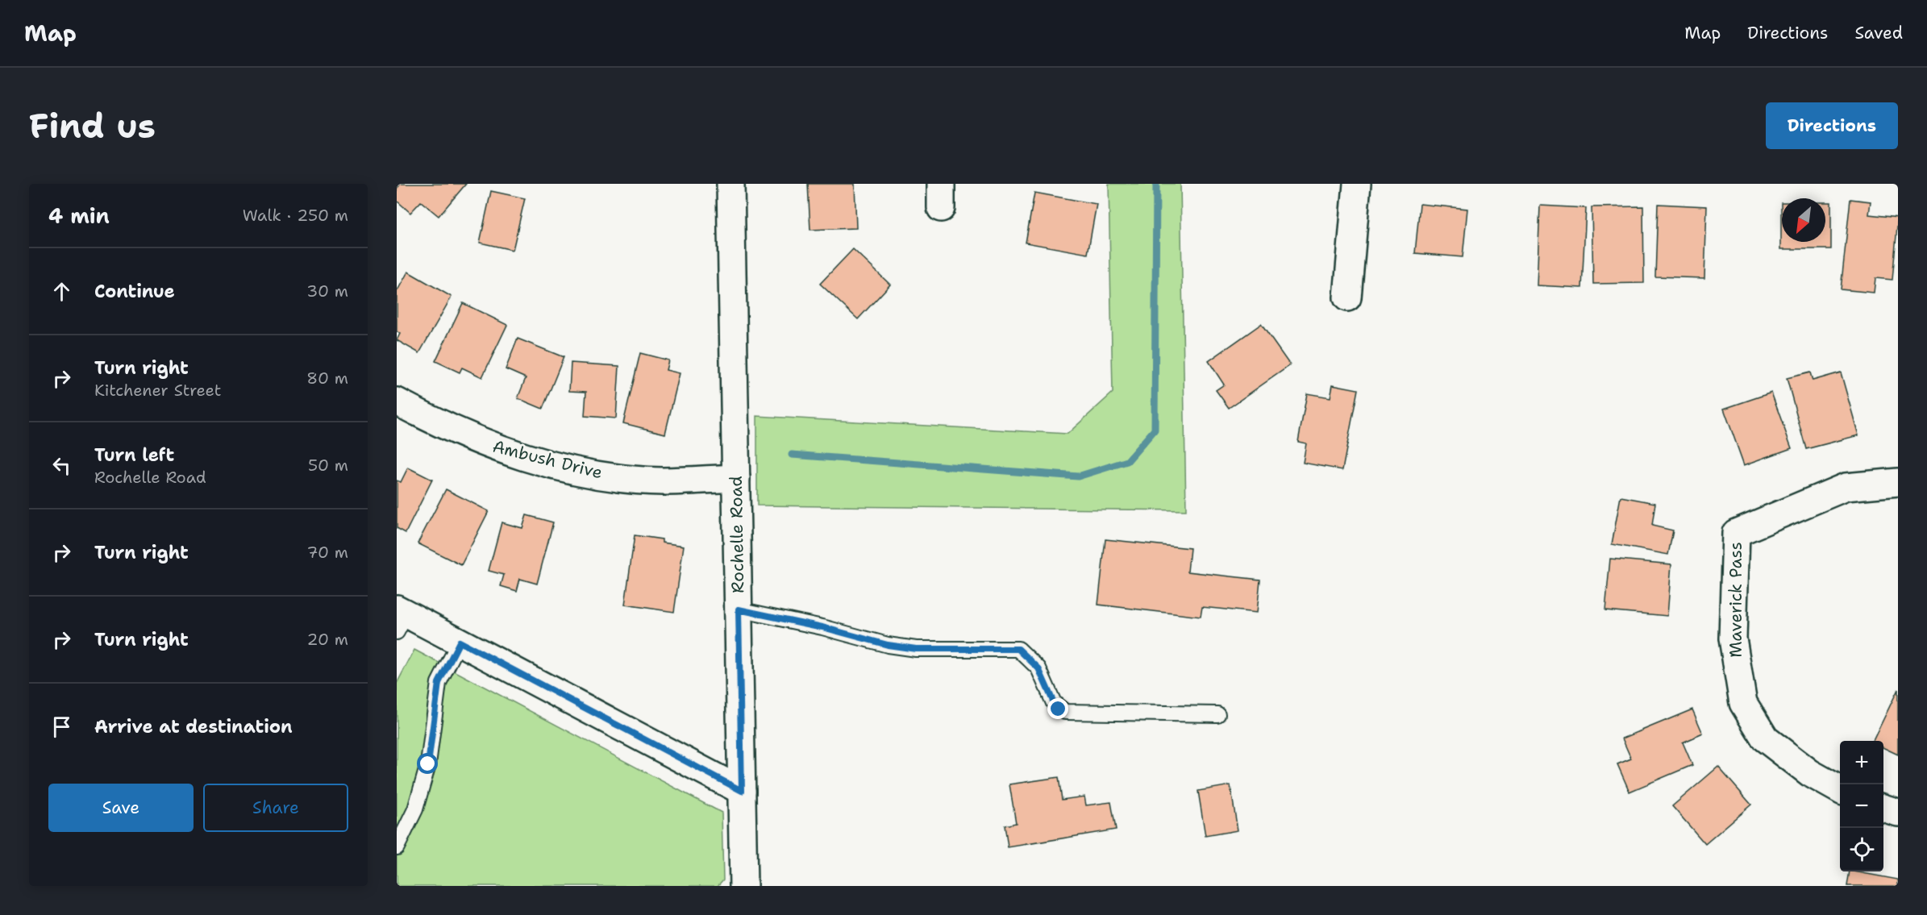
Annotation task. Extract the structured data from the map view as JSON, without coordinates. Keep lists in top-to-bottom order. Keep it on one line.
{"streets":{"street":["Ambush Drive","Rochelle Road","Maverick Pass"]},"crossings":[["Ambush Drive","Rochelle Road"]],"north":"bottom left","page":{"header":"Map","nav":["Map","Directions","Saved"],"buttons":["Directions",["Save","Share"]],"title":"Find us","heading":["4 min","Walk · 250 m"],"list":[["Continue","30 m"],["Turn right","Kitchener Street","80 m"],["Turn left","Rochelle Road","50 m"],["Turn right","70 m"],["Turn right","20 m"],"Arrive at destination"],"map_buttons":["+","−"]}}
